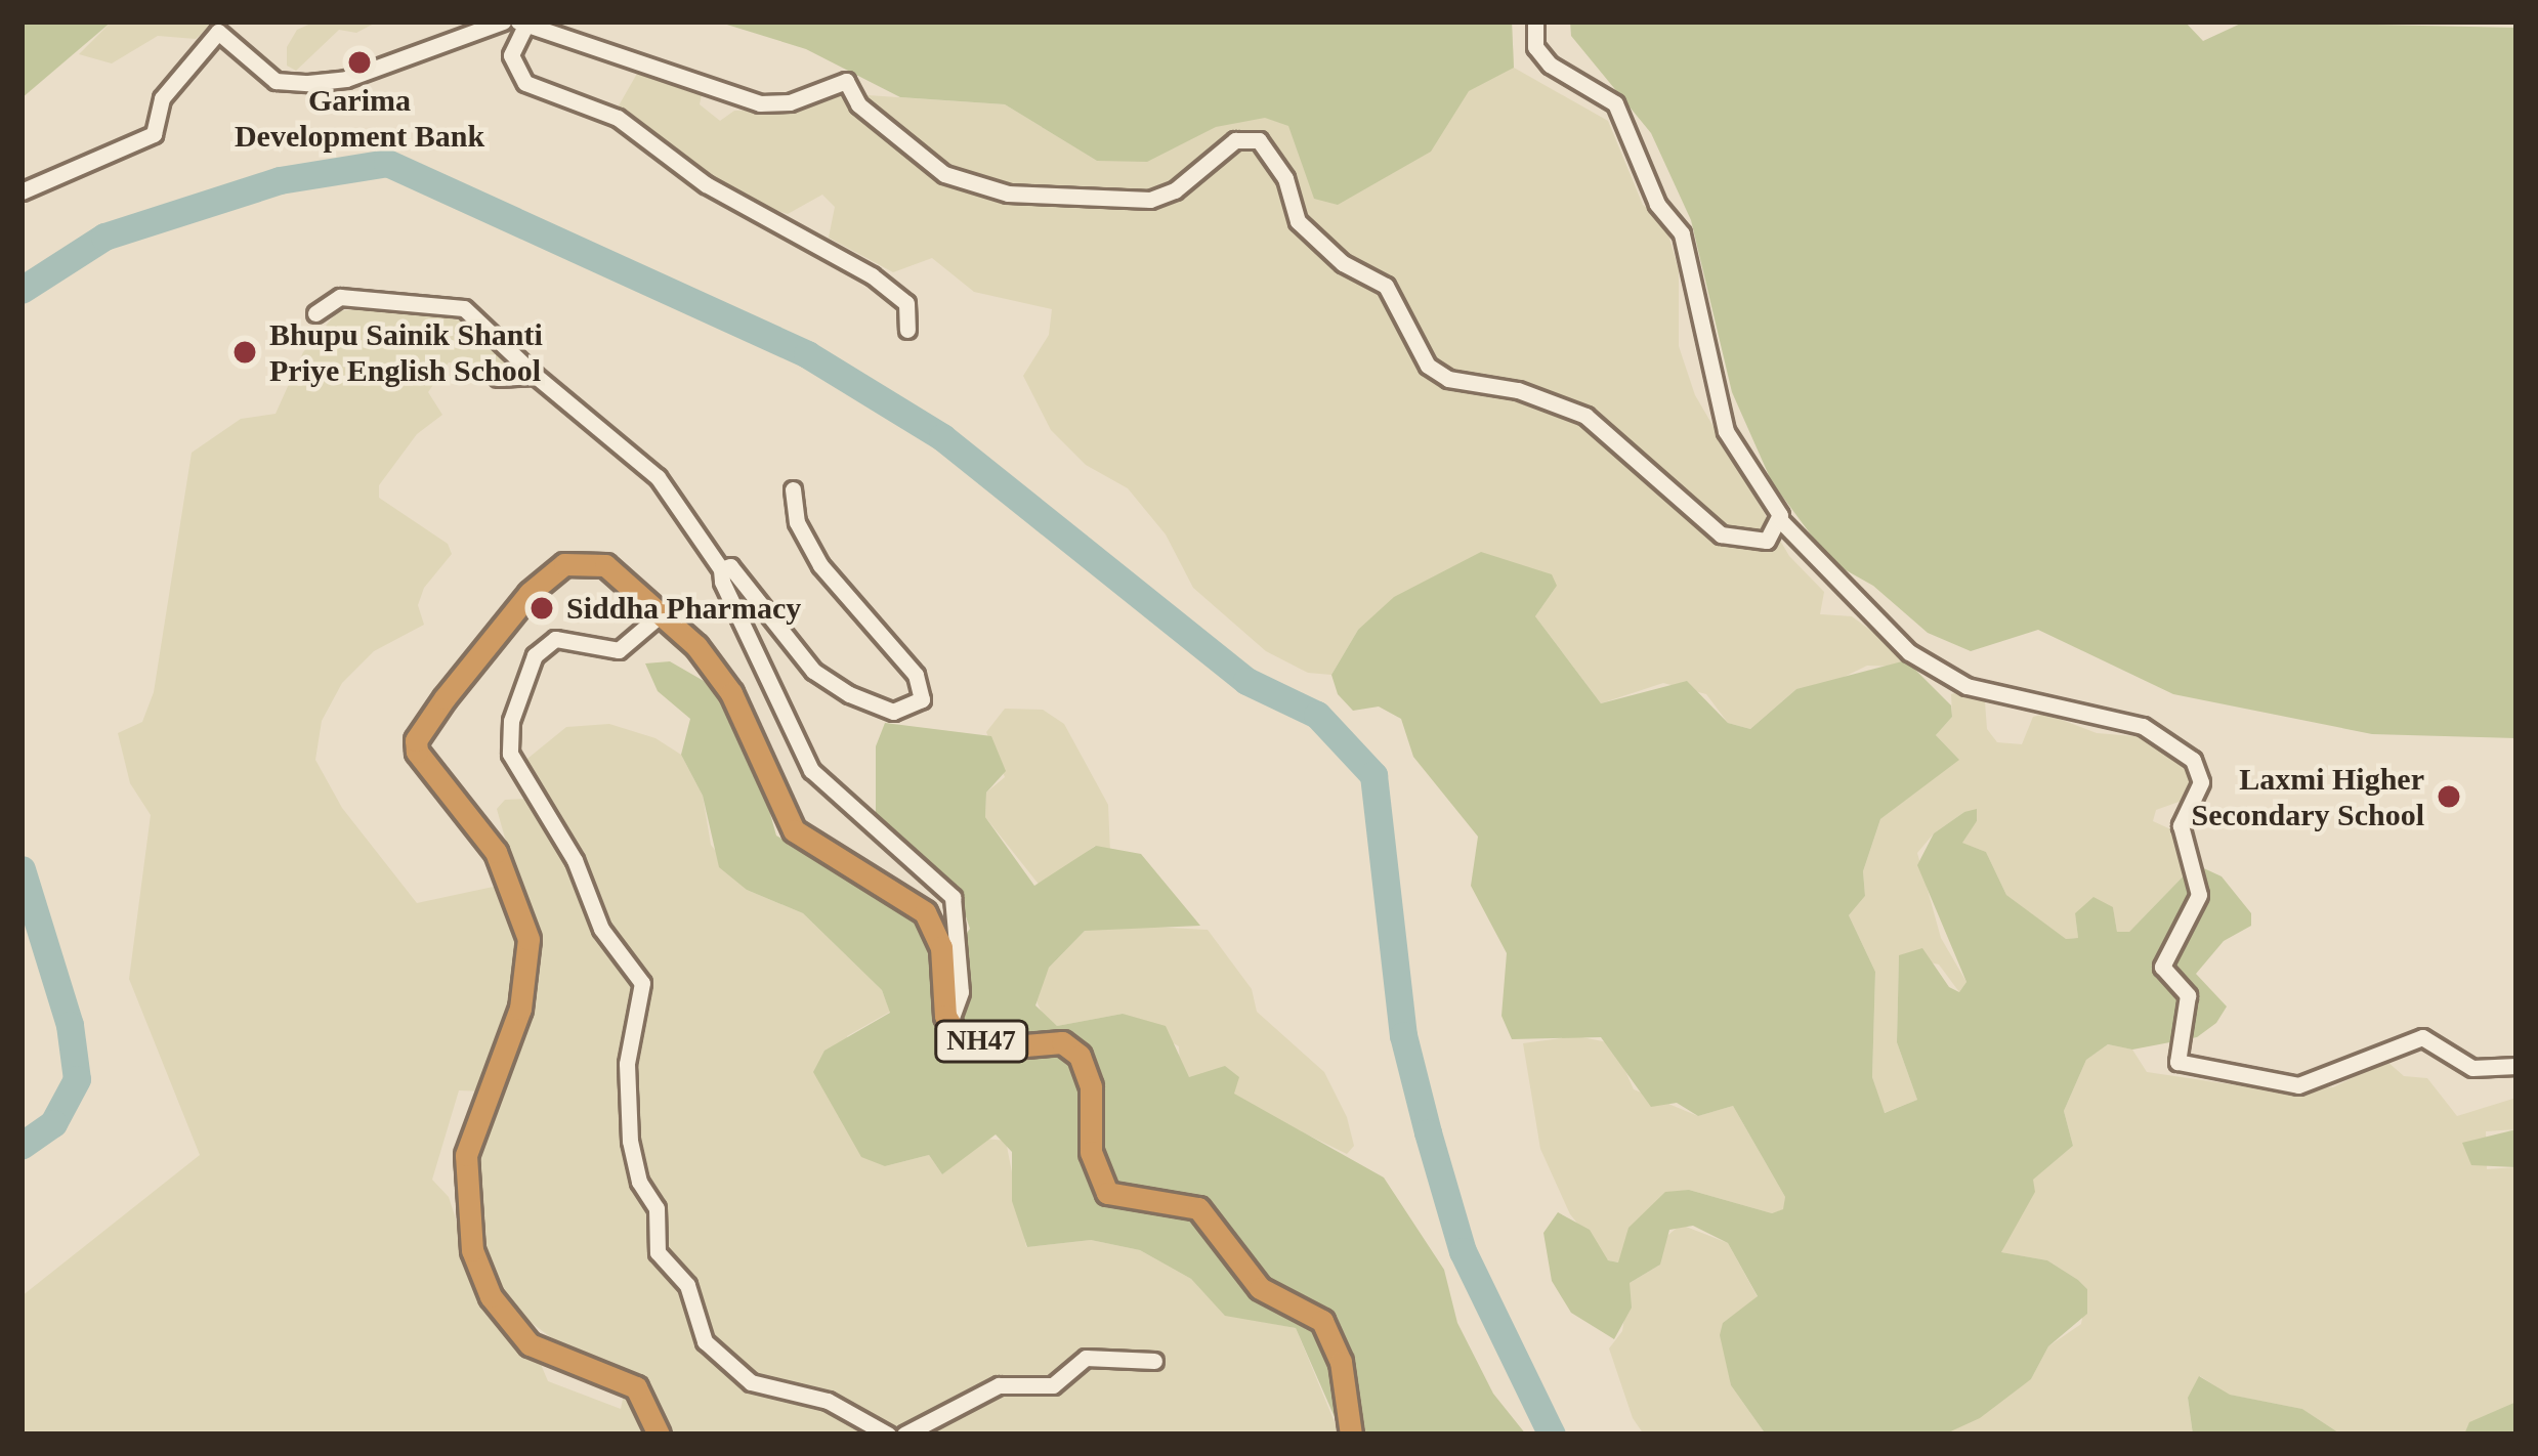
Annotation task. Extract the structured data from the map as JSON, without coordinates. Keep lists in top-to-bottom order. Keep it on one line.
{"streets":{"highway":["NH47"]},"places":["Garima Development Bank","Bhupu Sainik Shanti Priye English School","Siddha Pharmacy","Laxmi Higher Secondary School"]}
